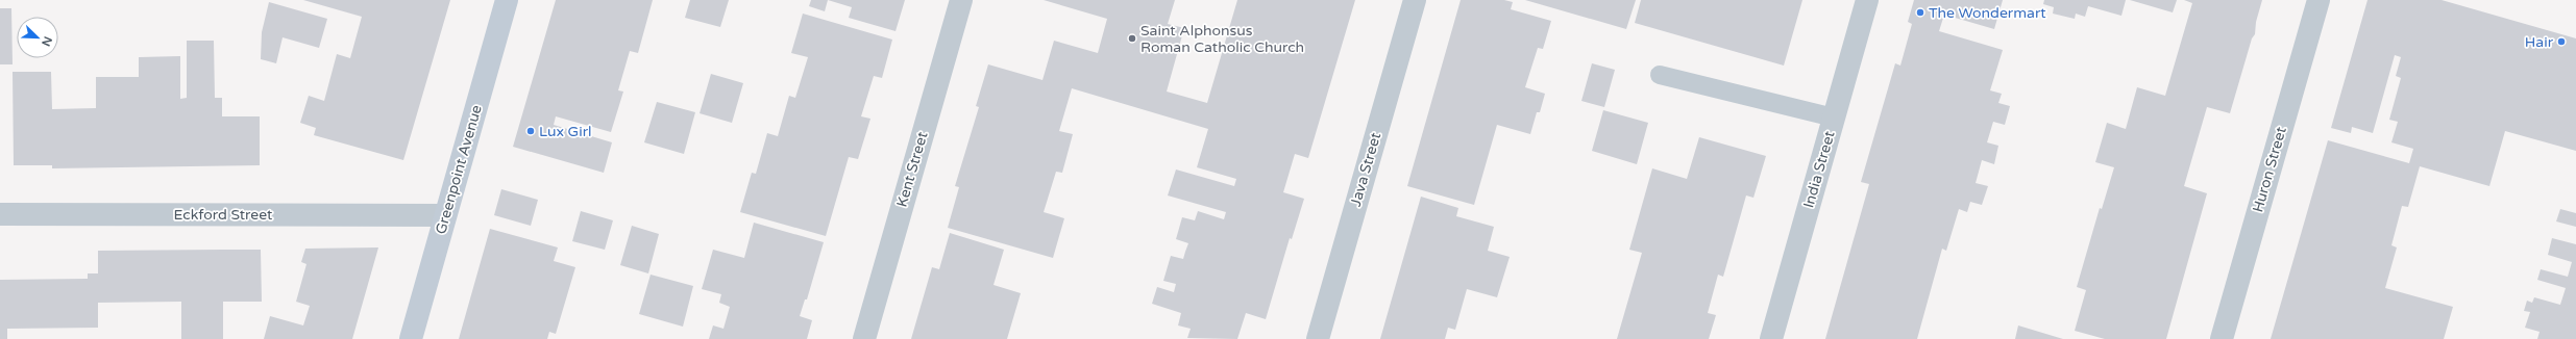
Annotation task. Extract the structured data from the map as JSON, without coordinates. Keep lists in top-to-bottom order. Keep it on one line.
{"streets":{"main road":["Greenpoint Avenue"],"street":["Kent Street","Java Street","India Street","Huron Street","Eckford Street"]},"crossings":[["Greenpoint Avenue","Eckford Street"]],"places":["The Wondermart","Saint Alphonsus Roman Catholic Church","Hair","Lux Girl"],"north":"bottom right"}
